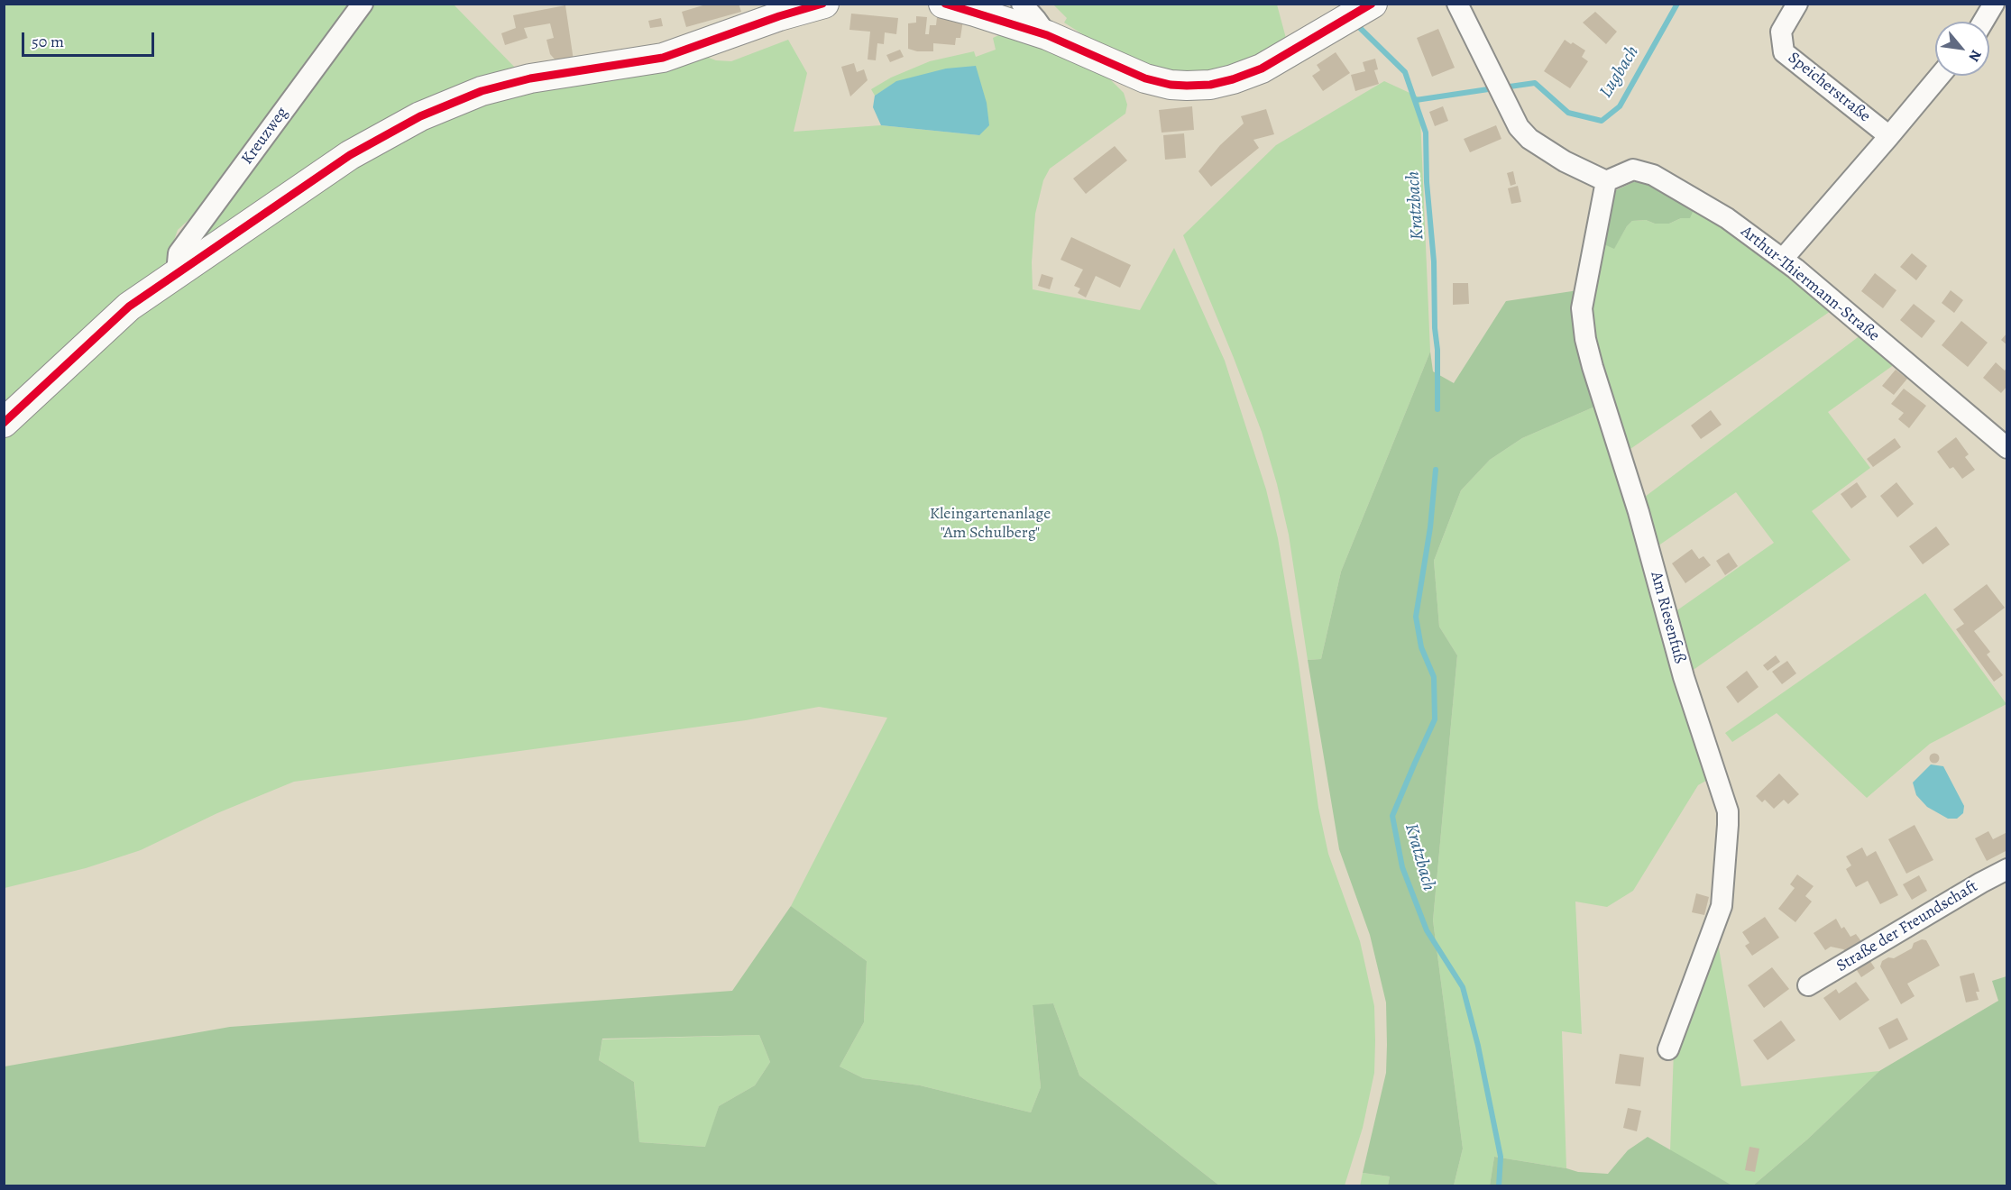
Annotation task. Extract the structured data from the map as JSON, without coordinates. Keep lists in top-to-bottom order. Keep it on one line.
{"streets":{"street":["Speicherstraße","Kreuzweg","Arthur-Thiermann-Straße","Am Riesenfuß","Straße der Freundschaft"]},"crossings":[["Arthur-Thiermann-Straße","Am Riesenfuß"]],"water":["Lugbach","Kratzbach"],"parks":["Kleingartenanlage \"Am Schulberg\""],"scale_bar":"50 m","north":"bottom right"}
